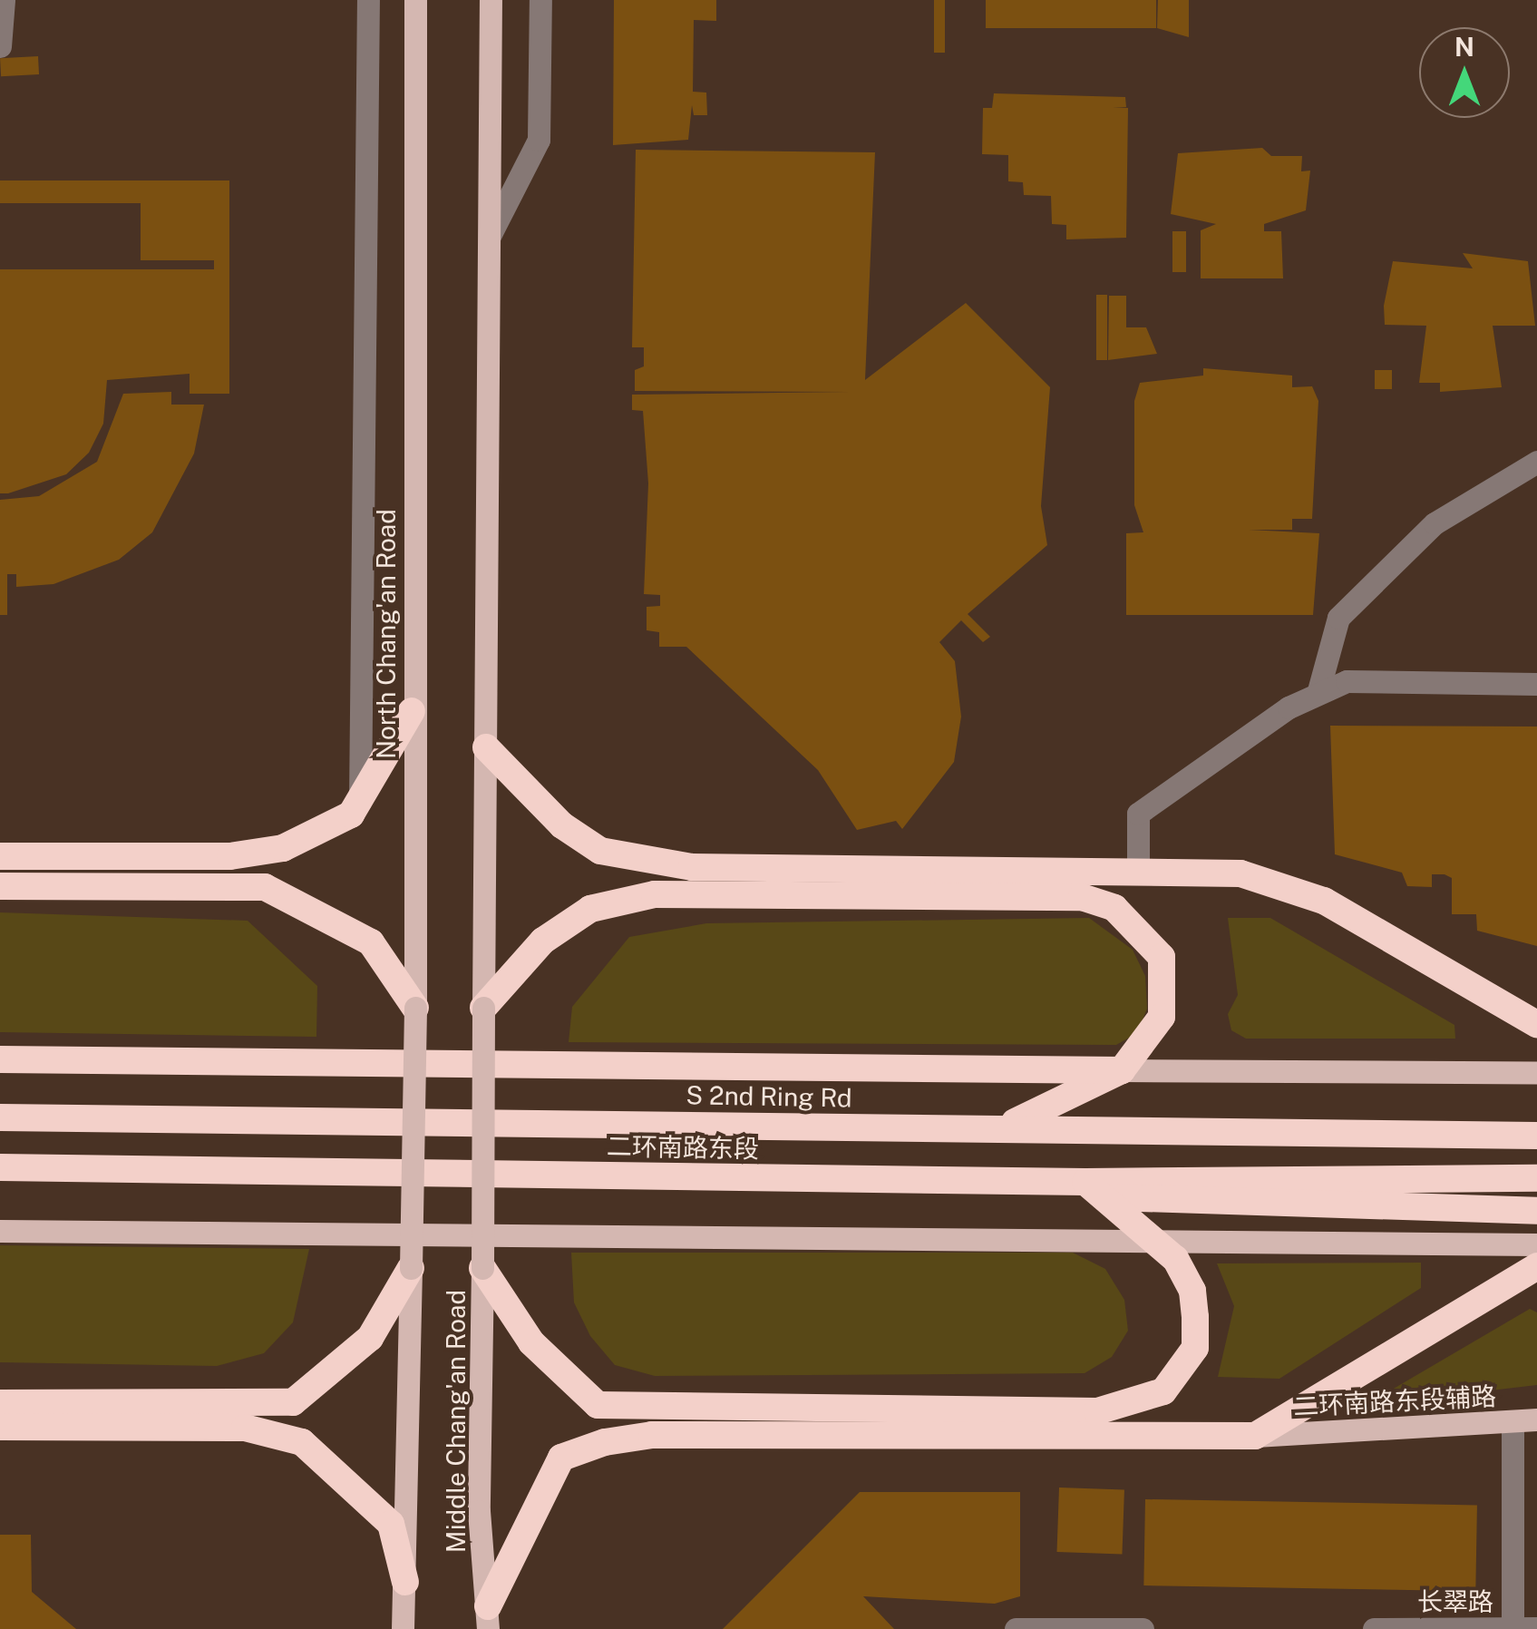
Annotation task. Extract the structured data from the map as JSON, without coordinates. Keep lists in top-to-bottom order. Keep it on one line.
{"streets":{"highway":["S 2nd Ring Rd","二环南路东段"],"main road":["North Chang'an Road","二环南路东段辅路","Middle Chang'an Road"],"street":["长翠路"]},"crossings":[["North Chang'an Road","Middle Chang'an Road"]],"north":"top"}
